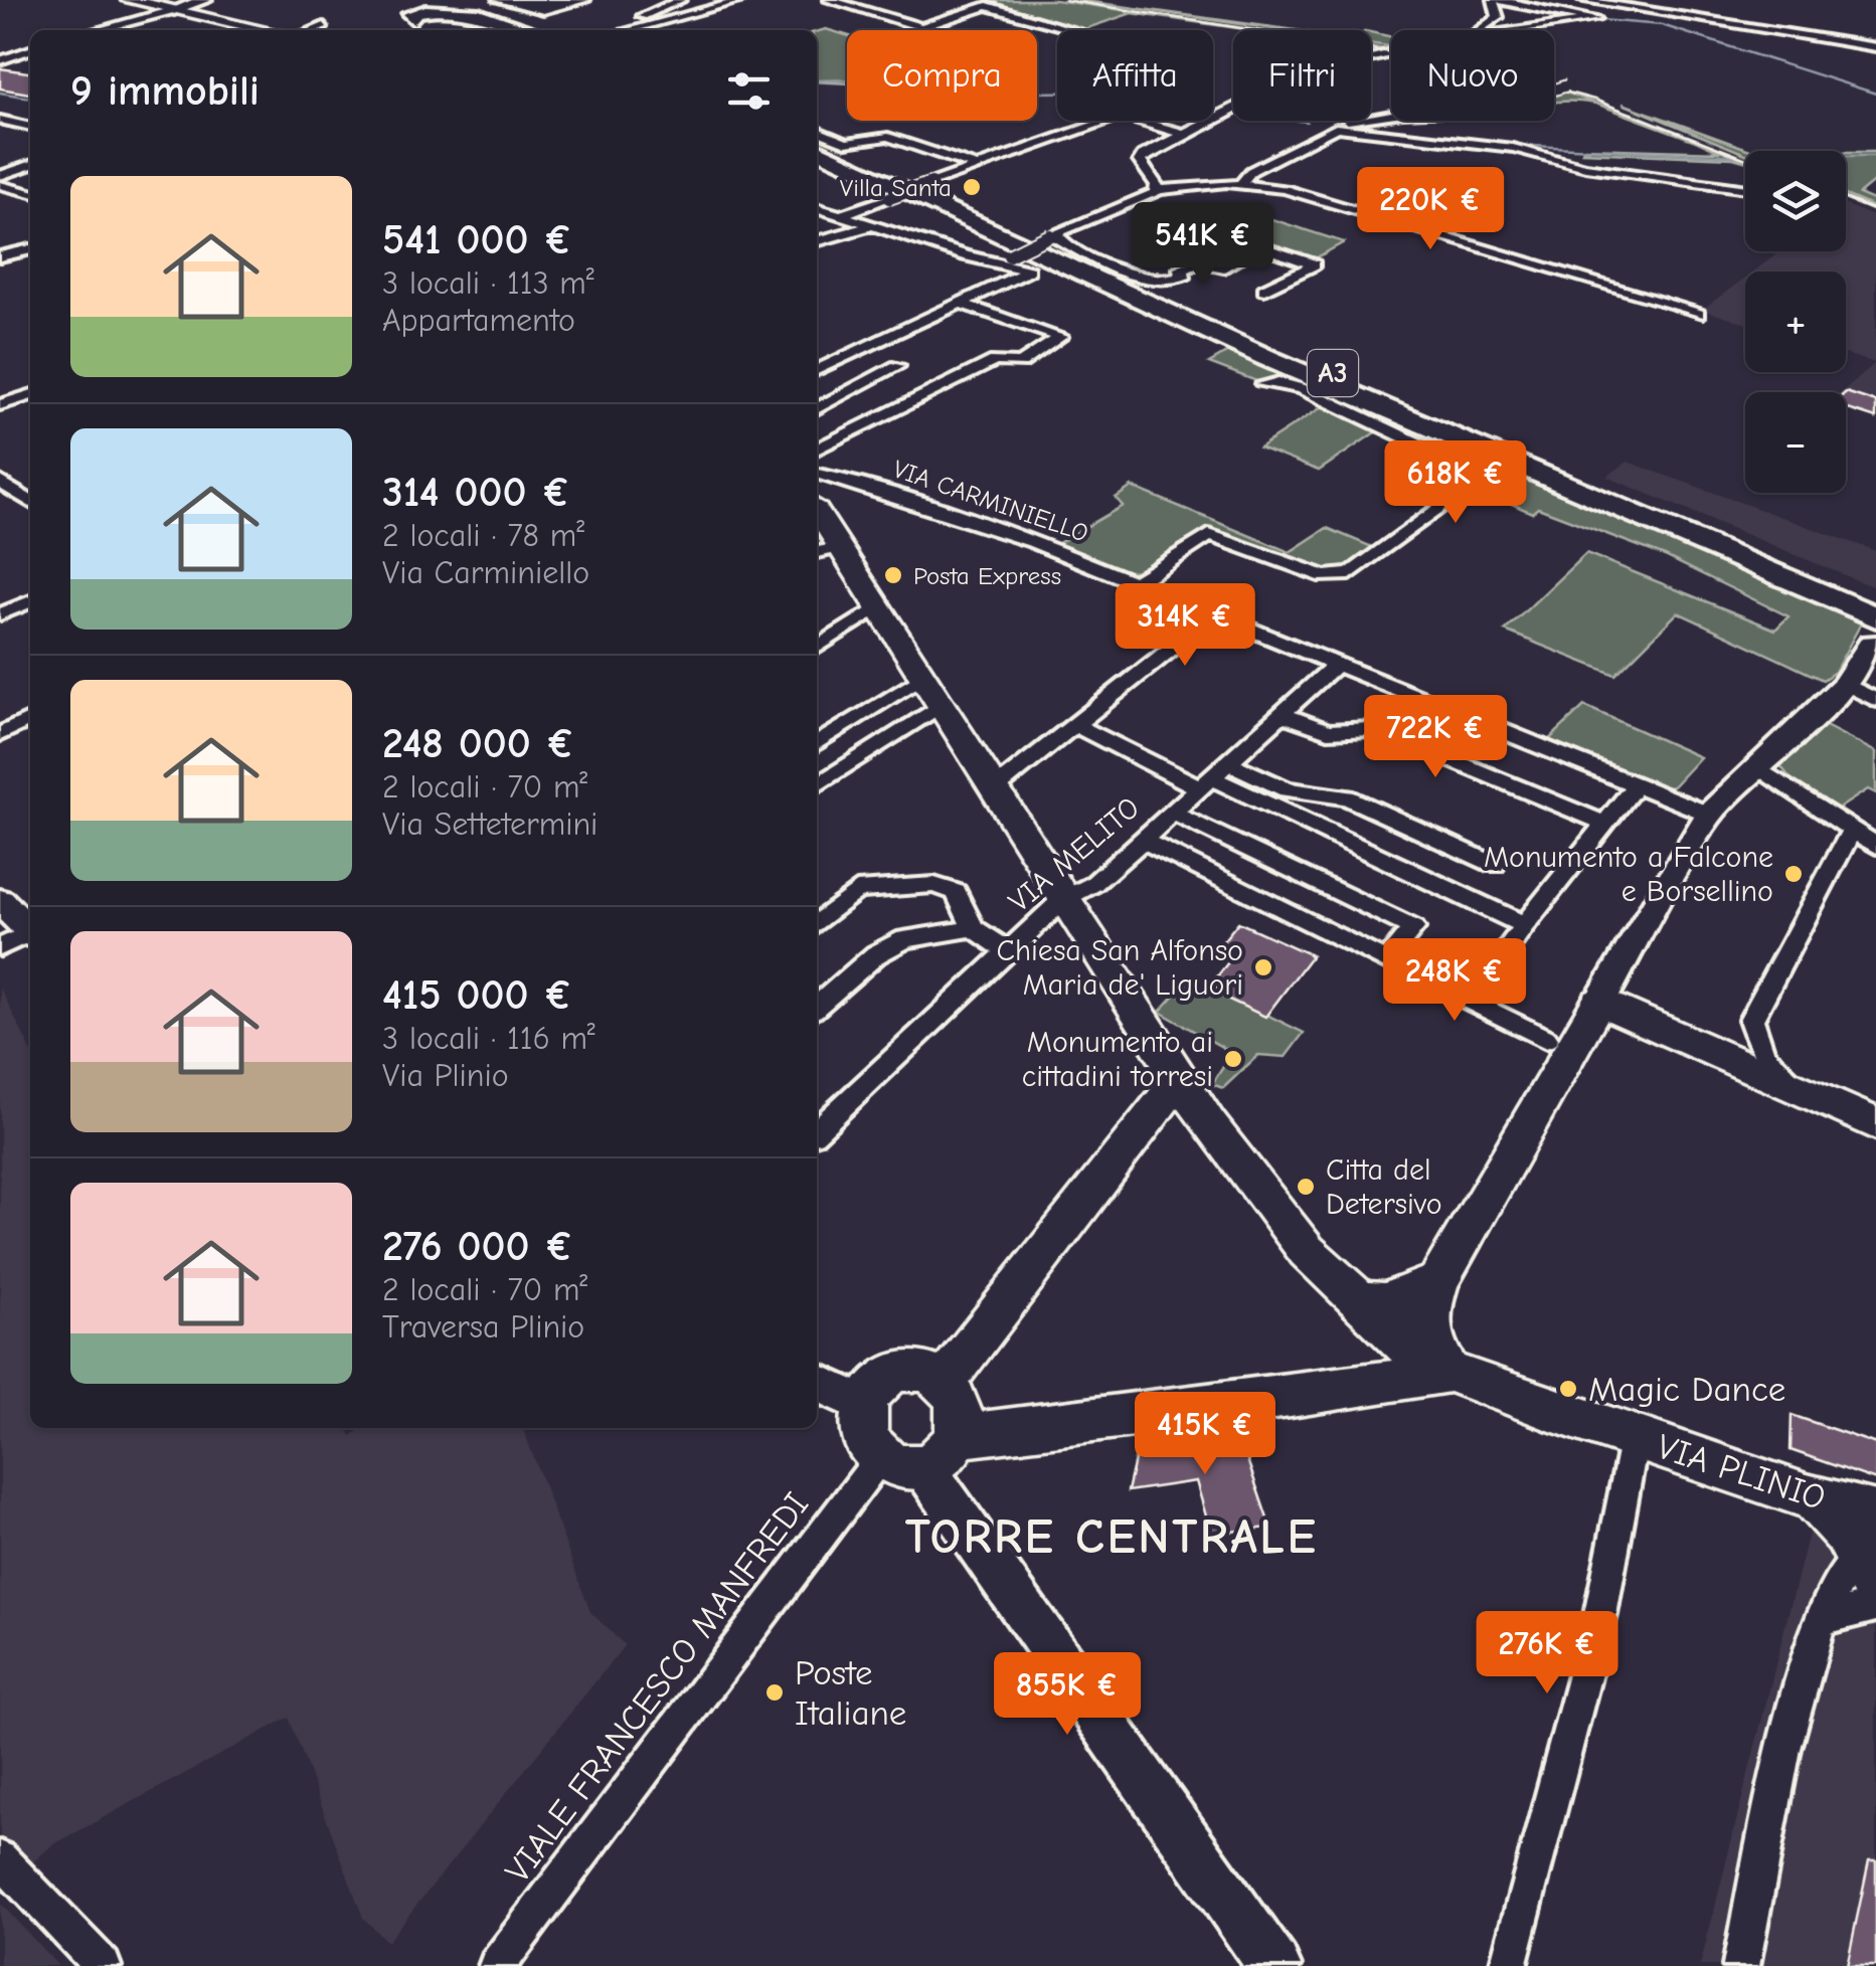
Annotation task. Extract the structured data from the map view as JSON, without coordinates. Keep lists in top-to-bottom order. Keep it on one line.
{"streets":{"highway":["A3"],"main road":["VIA PLINIO"],"street":["VIA CARMINIELLO","VIA MELITO","VIALE FRANCESCO MANFREDI"]},"crossings":[["VIA CARMINIELLO","VIA MELITO"],["VIA PLINIO","VIALE FRANCESCO MANFREDI"]],"districts":["TORRE CENTRALE"],"places":["Villa Santa","Posta Express","Monumento a Falcone e Borsellino","Chiesa San Alfonso Maria de' Liguori","Monumento ai cittadini torresi","Citta del Detersivo","Magic Dance","Poste Italiane"],"page":{"chip":["Compra","Affitta","Filtri","Nuovo"],"heading":"9 immobili","map_buttons":["+","−"],"list":[{"name":"541 000 €","note":"3 locali · 113 m² · Appartamento"},{"name":"314 000 €","note":"2 locali · 78 m² · Via Carminiello"},{"name":"248 000 €","note":"2 locali · 70 m² · Via Settetermini"},{"name":"415 000 €","note":"3 locali · 116 m² · Via Plinio"},{"name":"276 000 €","note":"2 locali · 70 m² · Traversa Plinio"}],"price":["220K €","541K €","618K €","314K €","722K €","248K €","415K €","276K €","855K €"]}}
